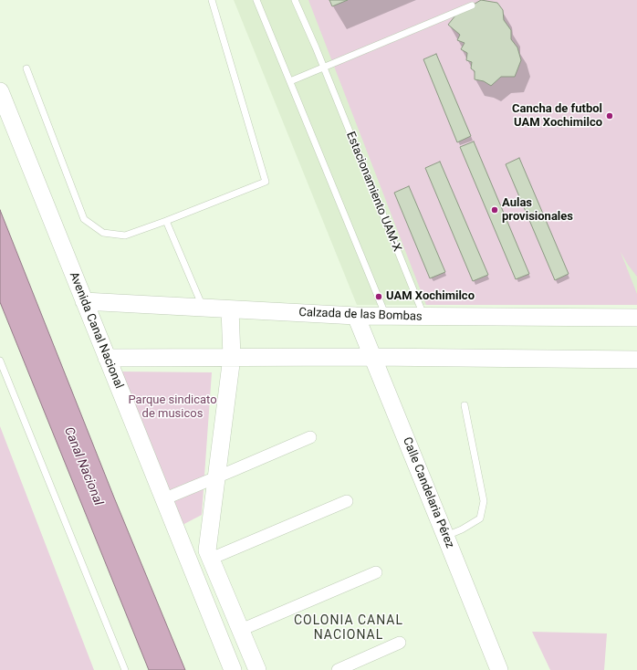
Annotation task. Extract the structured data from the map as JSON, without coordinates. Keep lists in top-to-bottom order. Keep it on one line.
{"streets":{"main road":["Calzada de las Bombas","Avenida Canal Nacional","Calle Candelaria Pérez"],"lane":["Estacionamiento UAM-X"]},"crossings":[["Estacionamiento UAM-X","Calzada de las Bombas"],["Calzada de las Bombas","Avenida Canal Nacional"],["Calzada de las Bombas","Calle Candelaria Pérez"]],"districts":["COLONIA CANAL NACIONAL"],"water":["Canal Nacional"],"parks":["Parque sindicato de musicos"],"places":["Cancha de futbol UAM Xochimilco","Aulas provisionales","UAM Xochimilco"]}
